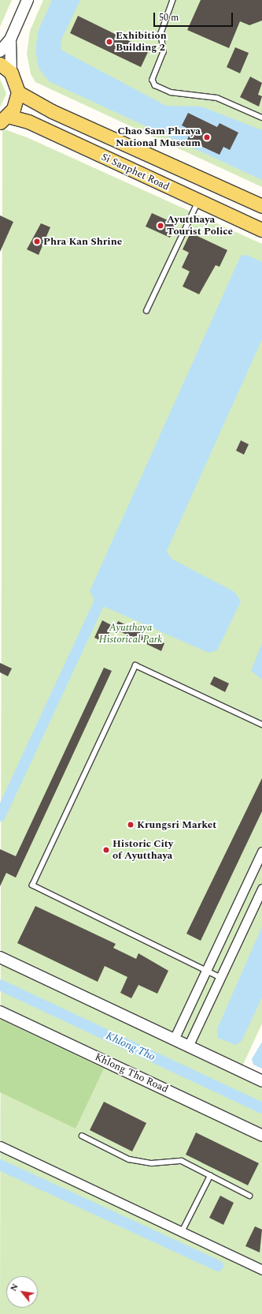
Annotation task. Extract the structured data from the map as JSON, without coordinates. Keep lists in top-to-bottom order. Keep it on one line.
{"streets":{"main road":["Si Sanphet Road"],"street":["Khlong Tho Road"]},"water":["Khlong Tho"],"parks":["Ayutthaya Historical Park"],"places":["Exhibition Building 2","Chao Sam Phraya National Museum","Ayutthaya Tourist Police","Phra Kan Shrine","Krungsri Market","Historic City of Ayutthaya"],"scale_bar":"50 m","north":"top left"}
